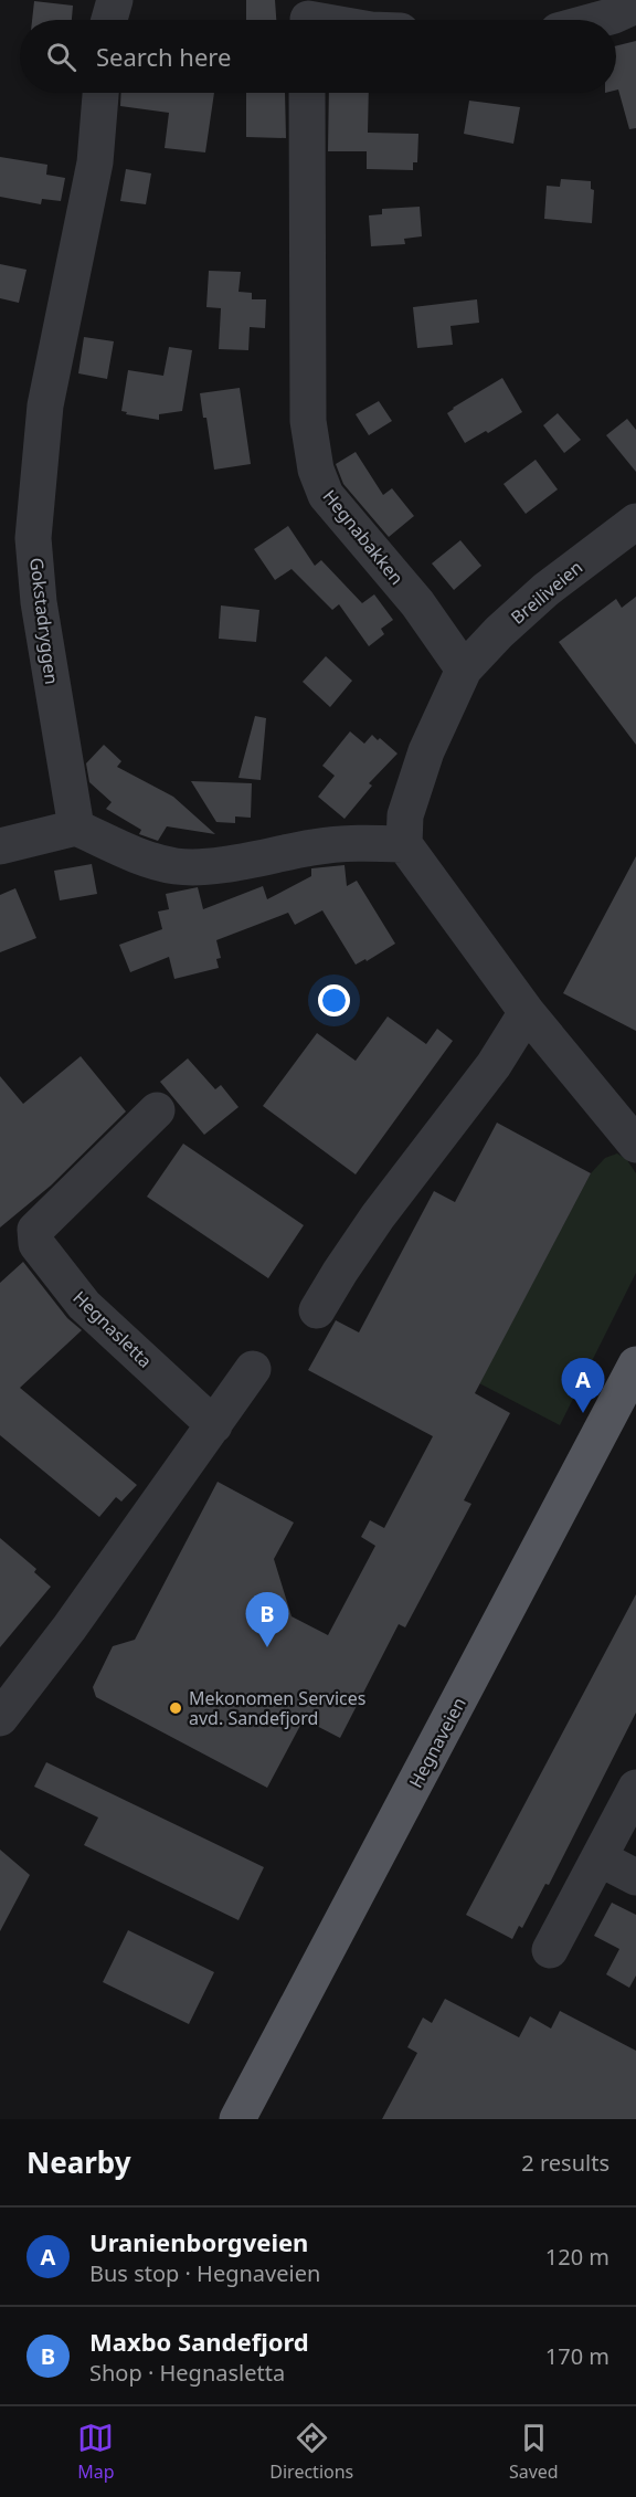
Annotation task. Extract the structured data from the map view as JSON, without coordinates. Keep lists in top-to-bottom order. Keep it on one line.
{"streets":{"main road":["Hegnaveien"],"street":["Hegnabakken","Breiliveien","Gokstadryggen","Hegnasletta"]},"crossings":[["Hegnabakken","Breiliveien"]],"places":["Mekonomen Services avd. Sandefjord"],"page":{"search":"Search here","pins":["A","B"],"heading":["Nearby","2 results"],"list":[{"mark":"A","name":"Uranienborgveien","note":"Bus stop · Hegnaveien","value":"120 m"},{"mark":"B","name":"Maxbo Sandefjord","note":"Shop · Hegnasletta","value":"170 m"}],"nav":["Map","Directions","Saved"]}}
